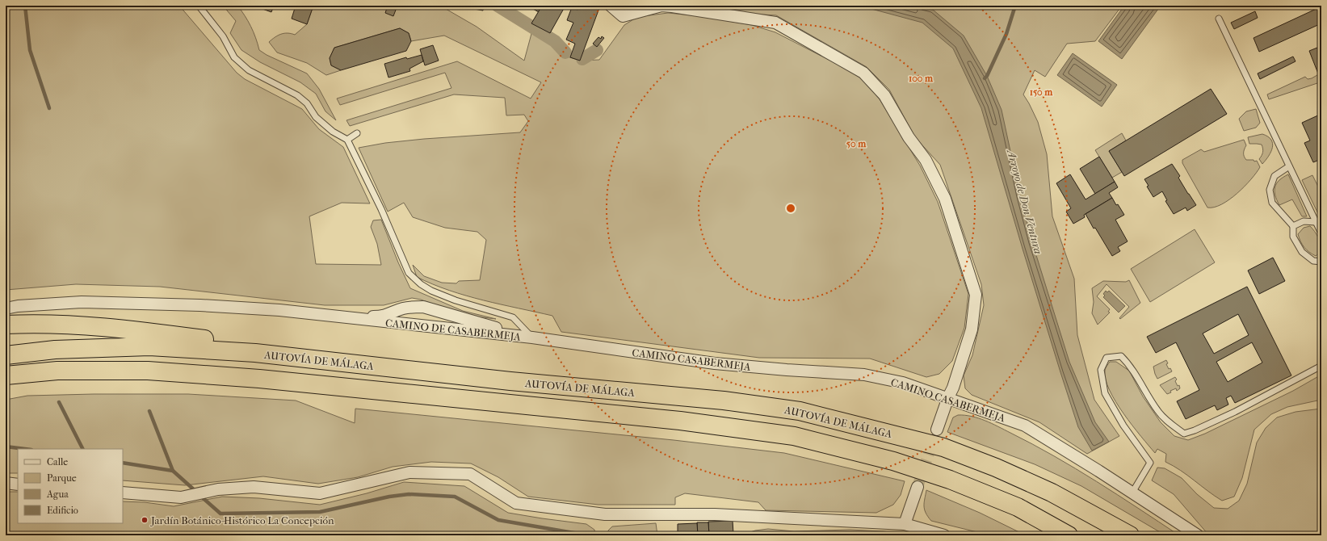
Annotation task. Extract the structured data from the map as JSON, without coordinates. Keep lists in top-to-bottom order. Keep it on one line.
{"streets":{"highway":["AUTOVÍA DE MÁLAGA"],"street":["CAMINO DE CASABERMEJA","CAMINO CASABERMEJA"]},"crossings":[["CAMINO DE CASABERMEJA","CAMINO CASABERMEJA"]],"water":["Arroyo de Don Ventura"],"places":["Jardín Botánico-Histórico La Concepción"],"legend":["Calle","Parque","Agua","Edificio"],"rings":["100 m","150 m","50 m"]}
